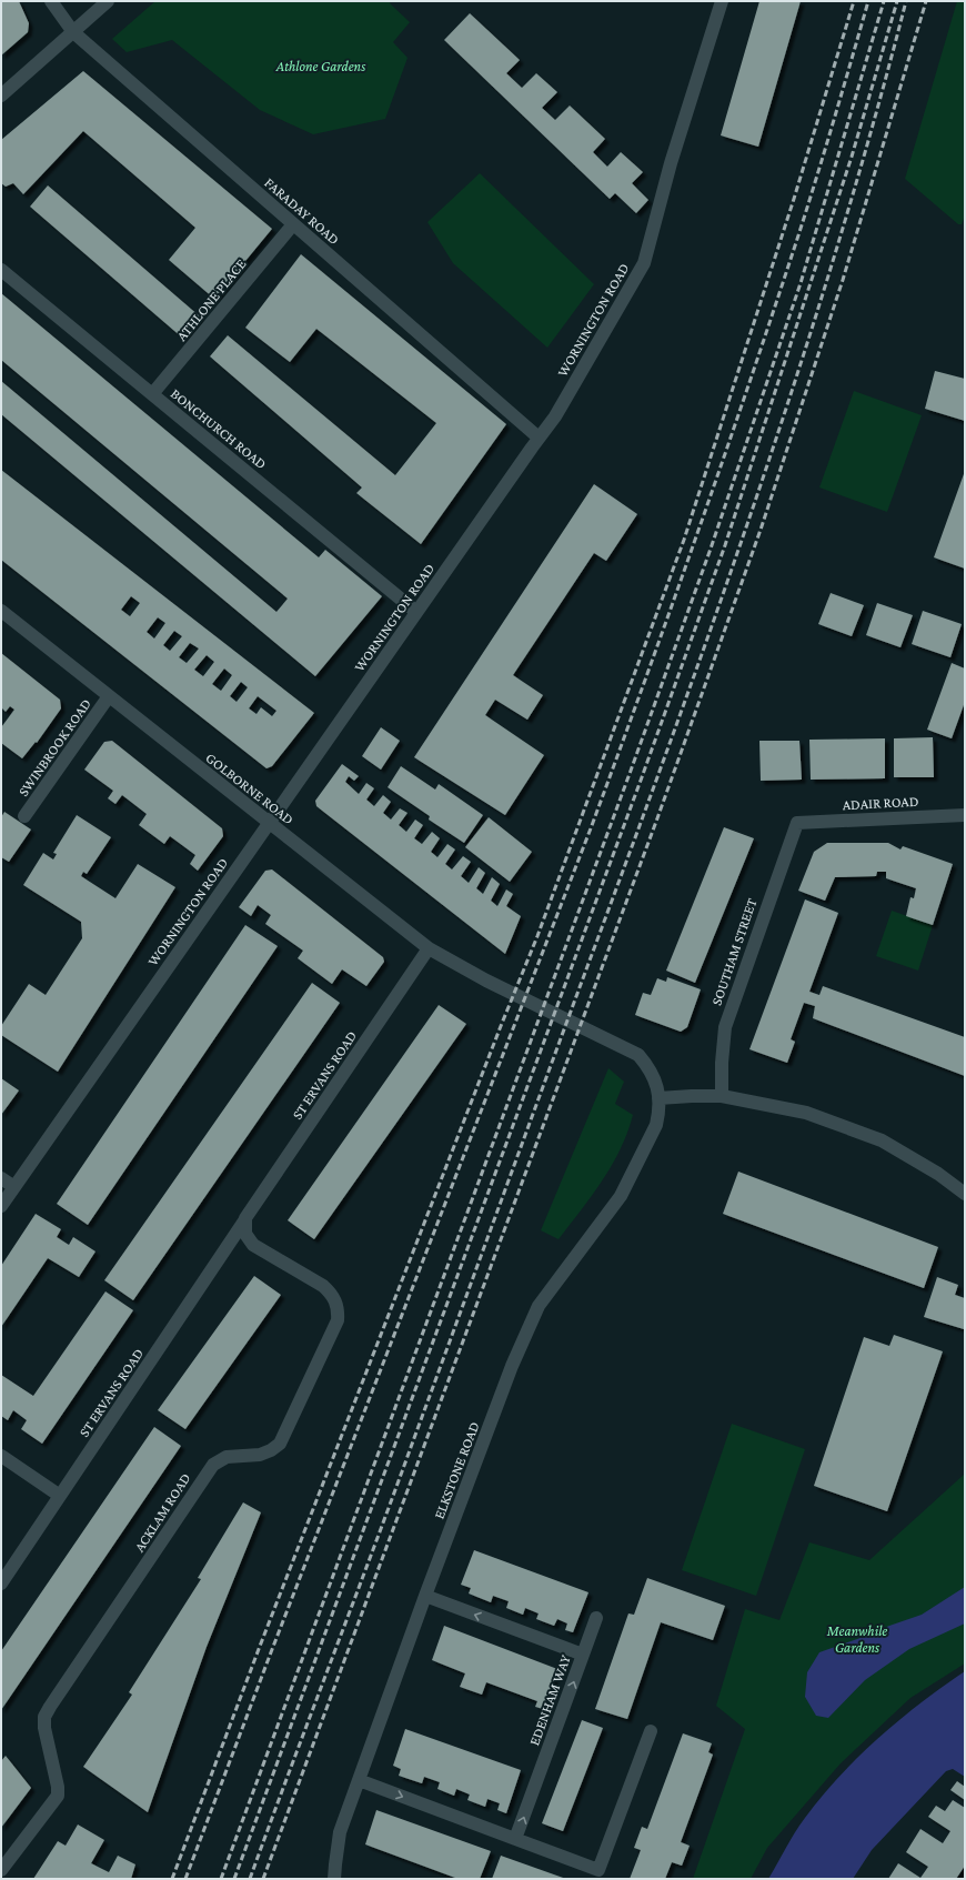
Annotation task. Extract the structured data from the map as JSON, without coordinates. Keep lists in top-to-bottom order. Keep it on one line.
{"streets":{"street":["FARADAY ROAD","ATHLONE PLACE","WORNINGTON ROAD","BONCHURCH ROAD","SWINBROOK ROAD","GOLBORNE ROAD","ADAIR ROAD","SOUTHAM STREET","ST ERVANS ROAD","ELKSTONE ROAD","ACKLAM ROAD","EDENHAM WAY"]},"crossings":[["FARADAY ROAD","ATHLONE PLACE"],["FARADAY ROAD","WORNINGTON ROAD"],["ATHLONE PLACE","BONCHURCH ROAD"],["WORNINGTON ROAD","BONCHURCH ROAD"],["WORNINGTON ROAD","GOLBORNE ROAD"],["SWINBROOK ROAD","GOLBORNE ROAD"],["GOLBORNE ROAD","ST ERVANS ROAD"],["GOLBORNE ROAD","ELKSTONE ROAD"],["ADAIR ROAD","SOUTHAM STREET"],["ST ERVANS ROAD","ACKLAM ROAD"],["ELKSTONE ROAD","EDENHAM WAY"]],"parks":["Athlone Gardens","Meanwhile Gardens"]}
